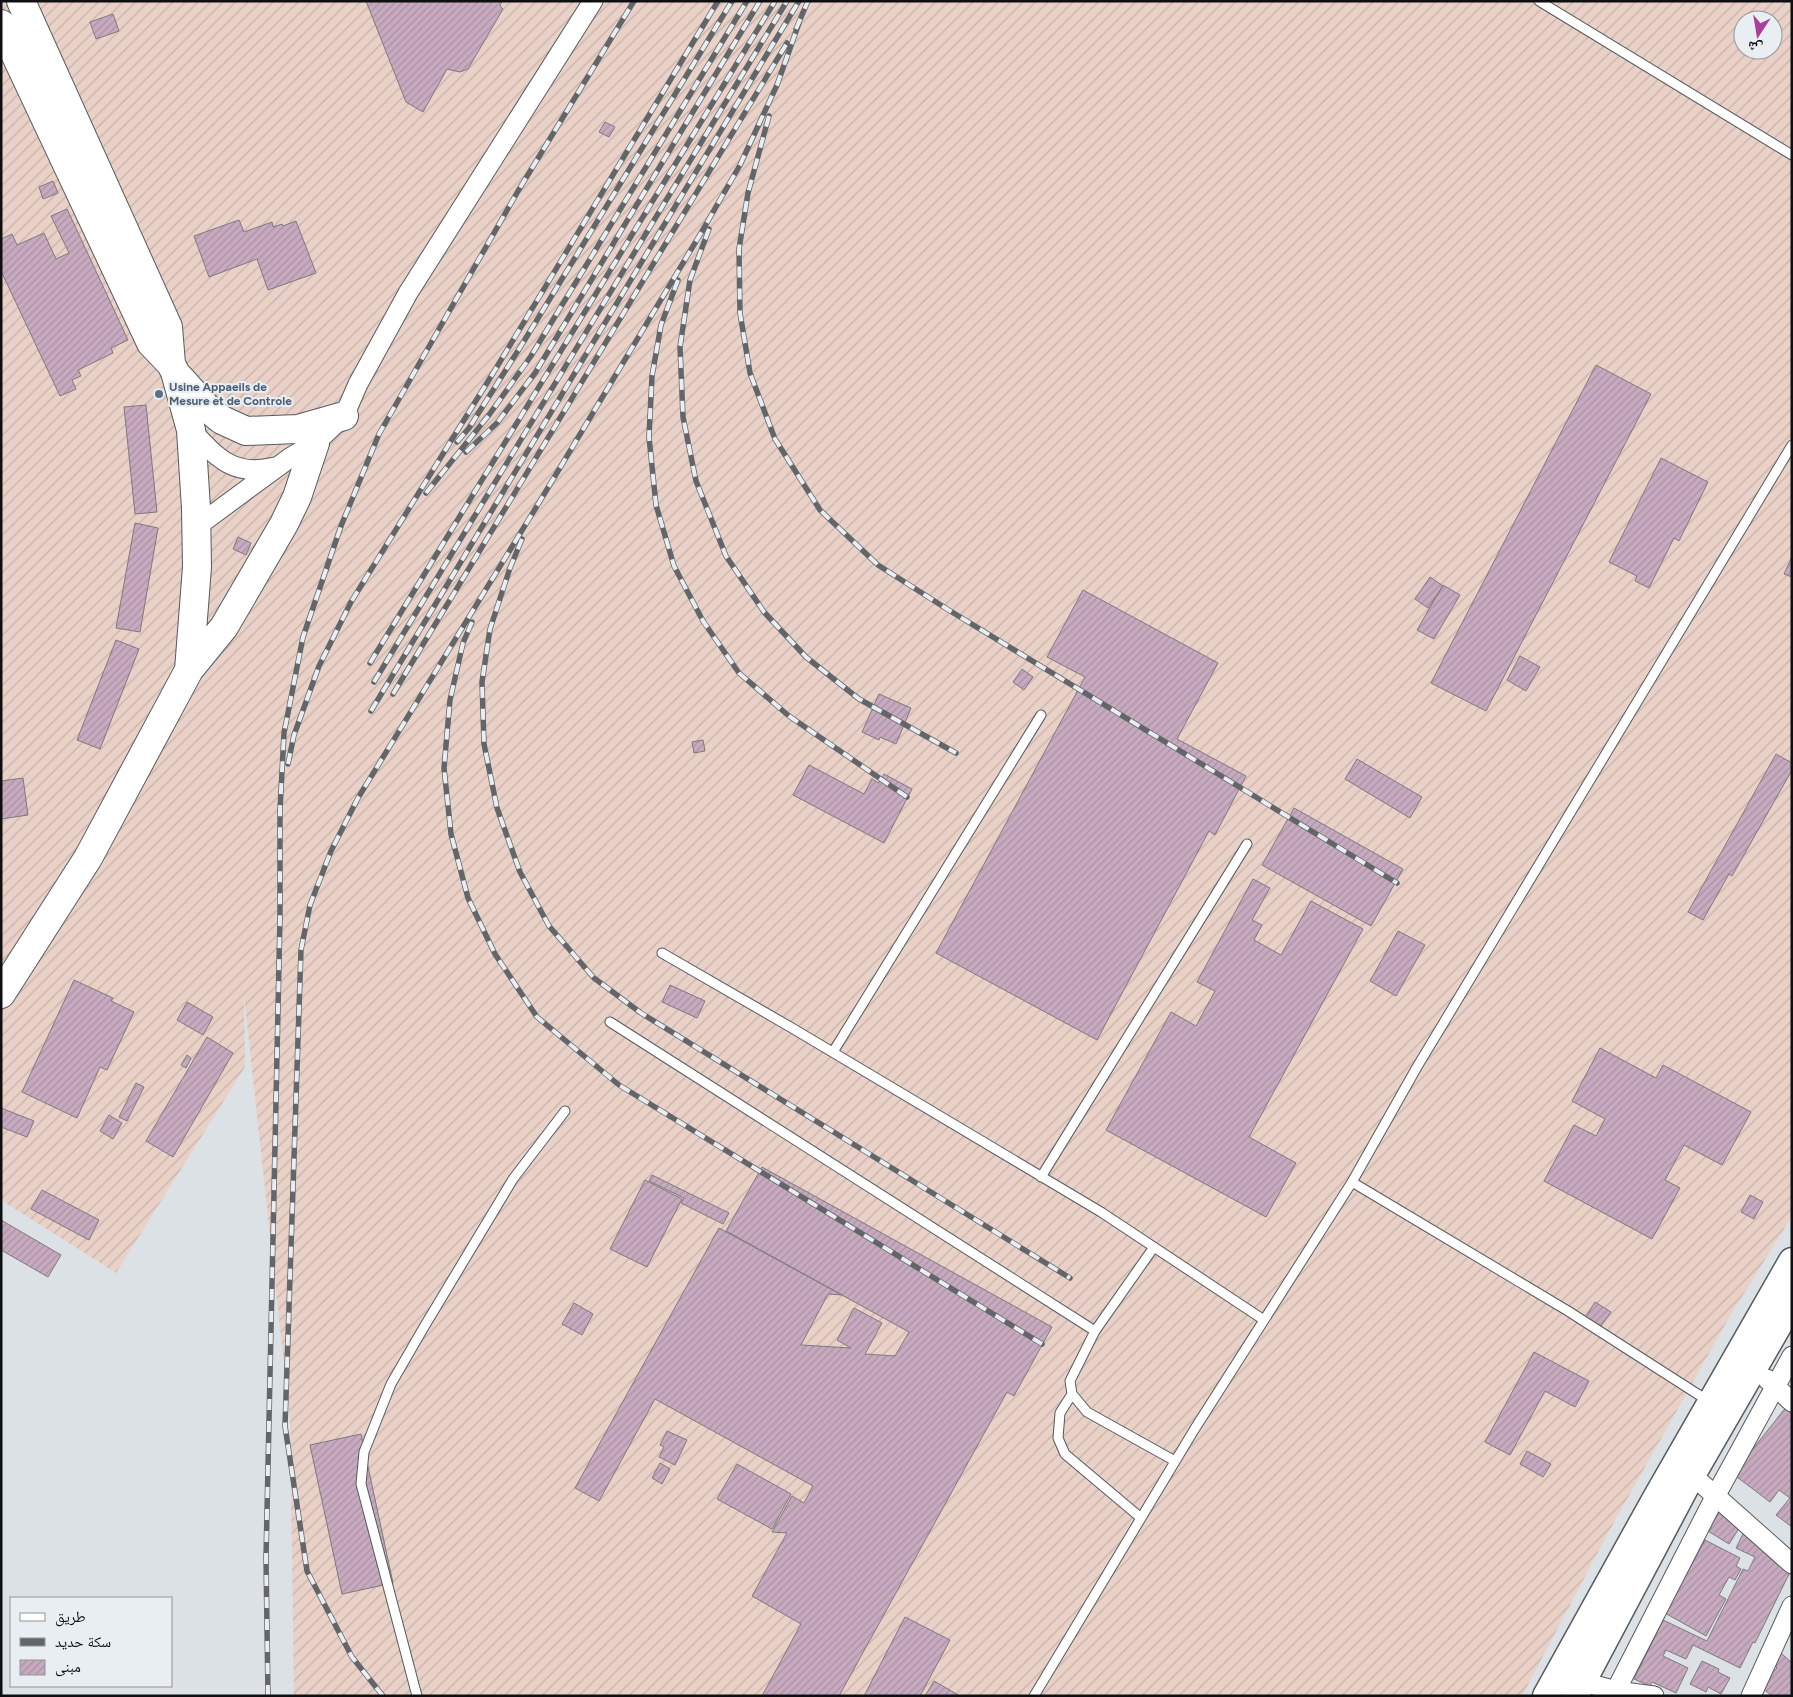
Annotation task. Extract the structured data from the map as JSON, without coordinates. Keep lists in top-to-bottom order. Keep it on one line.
{"places":["Usine Appaeils de Mesure et de Controle"],"legend":["طريق","سكة حديد","مبنى"],"north":"bottom"}
